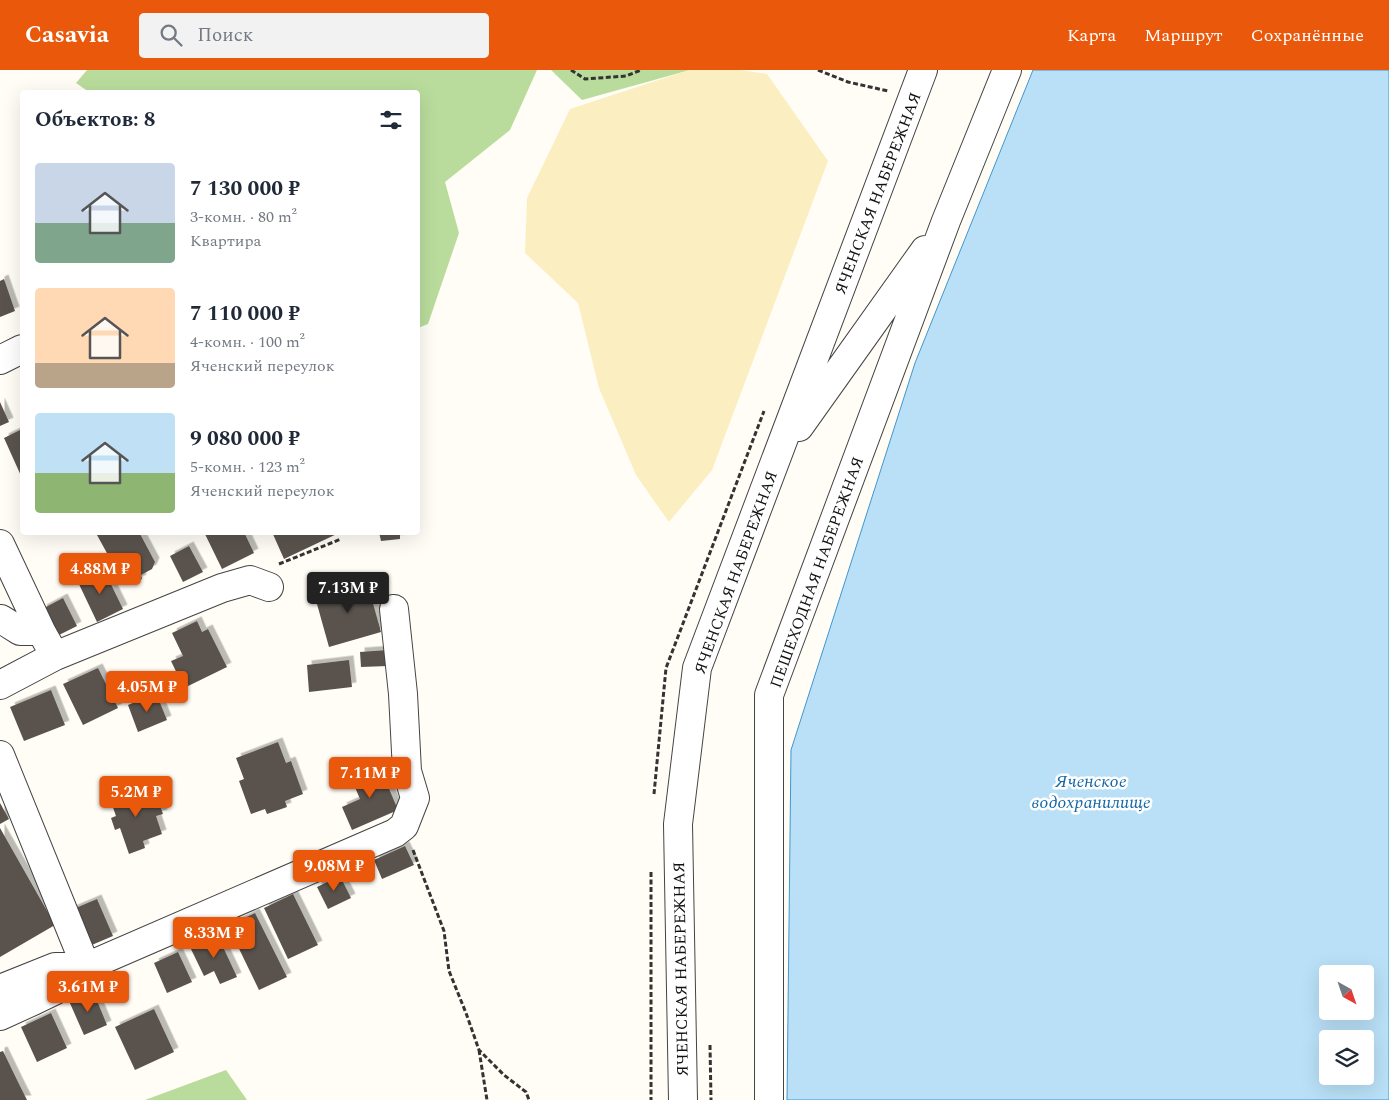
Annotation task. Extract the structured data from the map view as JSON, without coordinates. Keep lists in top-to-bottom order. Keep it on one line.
{"streets":{"street":["ЯЧЕНСКАЯ НАБЕРЕЖНАЯ","ПЕШЕХОДНАЯ НАБЕРЕЖНАЯ"]},"water":["Яченское водохранилище"],"north":"bottom right","page":{"header":"Casavia","search":"Поиск","nav":["Карта","Маршрут","Сохранённые"],"heading":"Объектов: 8","list":[{"name":"7 130 000 ₽","note":"3-комн. · 80 m² · Квартира"},{"name":"7 110 000 ₽","note":"4-комн. · 100 m² · Яченский переулок"},{"name":"9 080 000 ₽","note":"5-комн. · 123 m² · Яченский переулок"}],"price":["4.88M ₽","7.13M ₽","4.05M ₽","7.11M ₽","5.2M ₽","9.08M ₽","8.33M ₽","3.61M ₽"]}}
